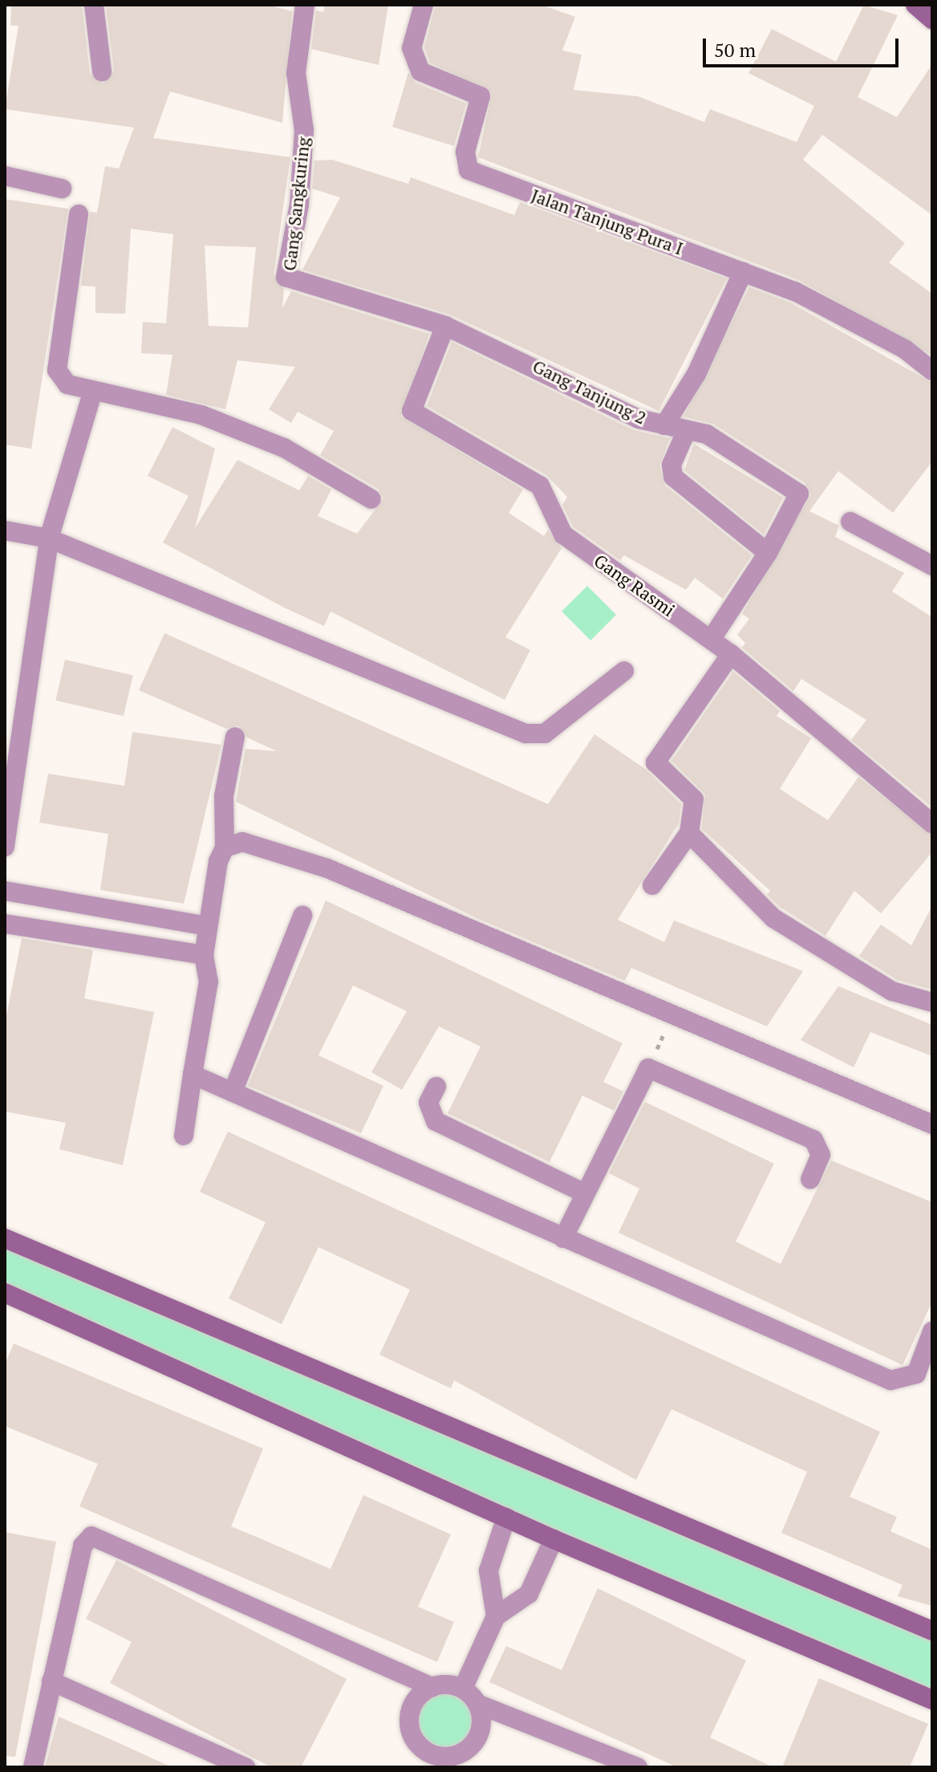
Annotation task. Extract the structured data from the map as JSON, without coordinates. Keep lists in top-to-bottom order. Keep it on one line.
{"streets":{"street":["Gang Sangkuring","Jalan Tanjung Pura I","Gang Tanjung 2","Gang Rasmi"]},"crossings":[["Gang Sangkuring","Gang Tanjung 2"],["Gang Sangkuring","Gang Rasmi"],["Gang Tanjung 2","Gang Rasmi"]],"scale_bar":"50 m"}
